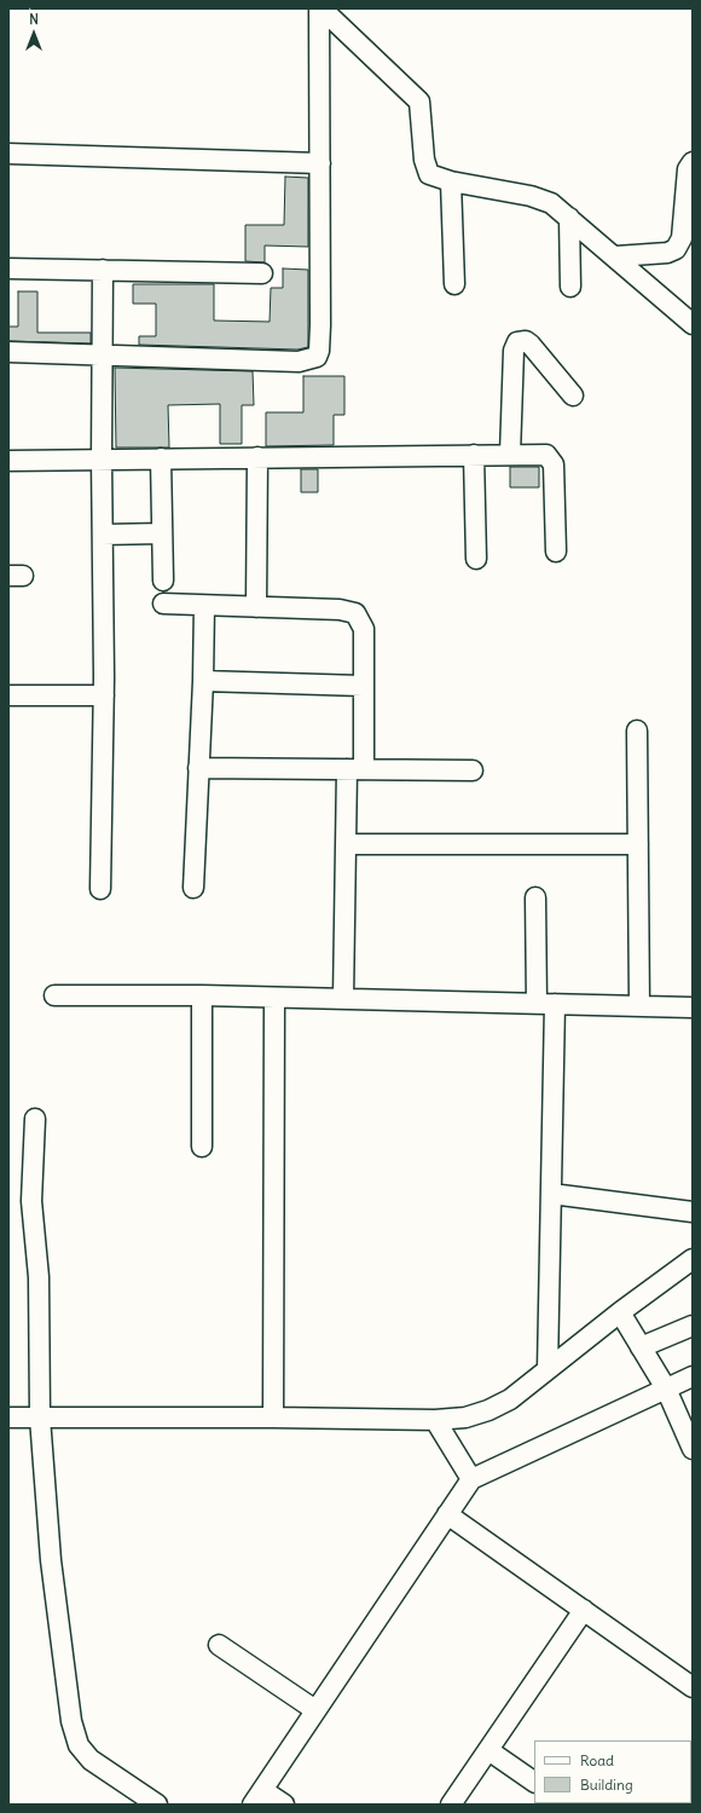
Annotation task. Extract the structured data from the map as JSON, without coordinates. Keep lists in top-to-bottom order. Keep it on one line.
{"legend":["Road","Building"],"north":"top"}
